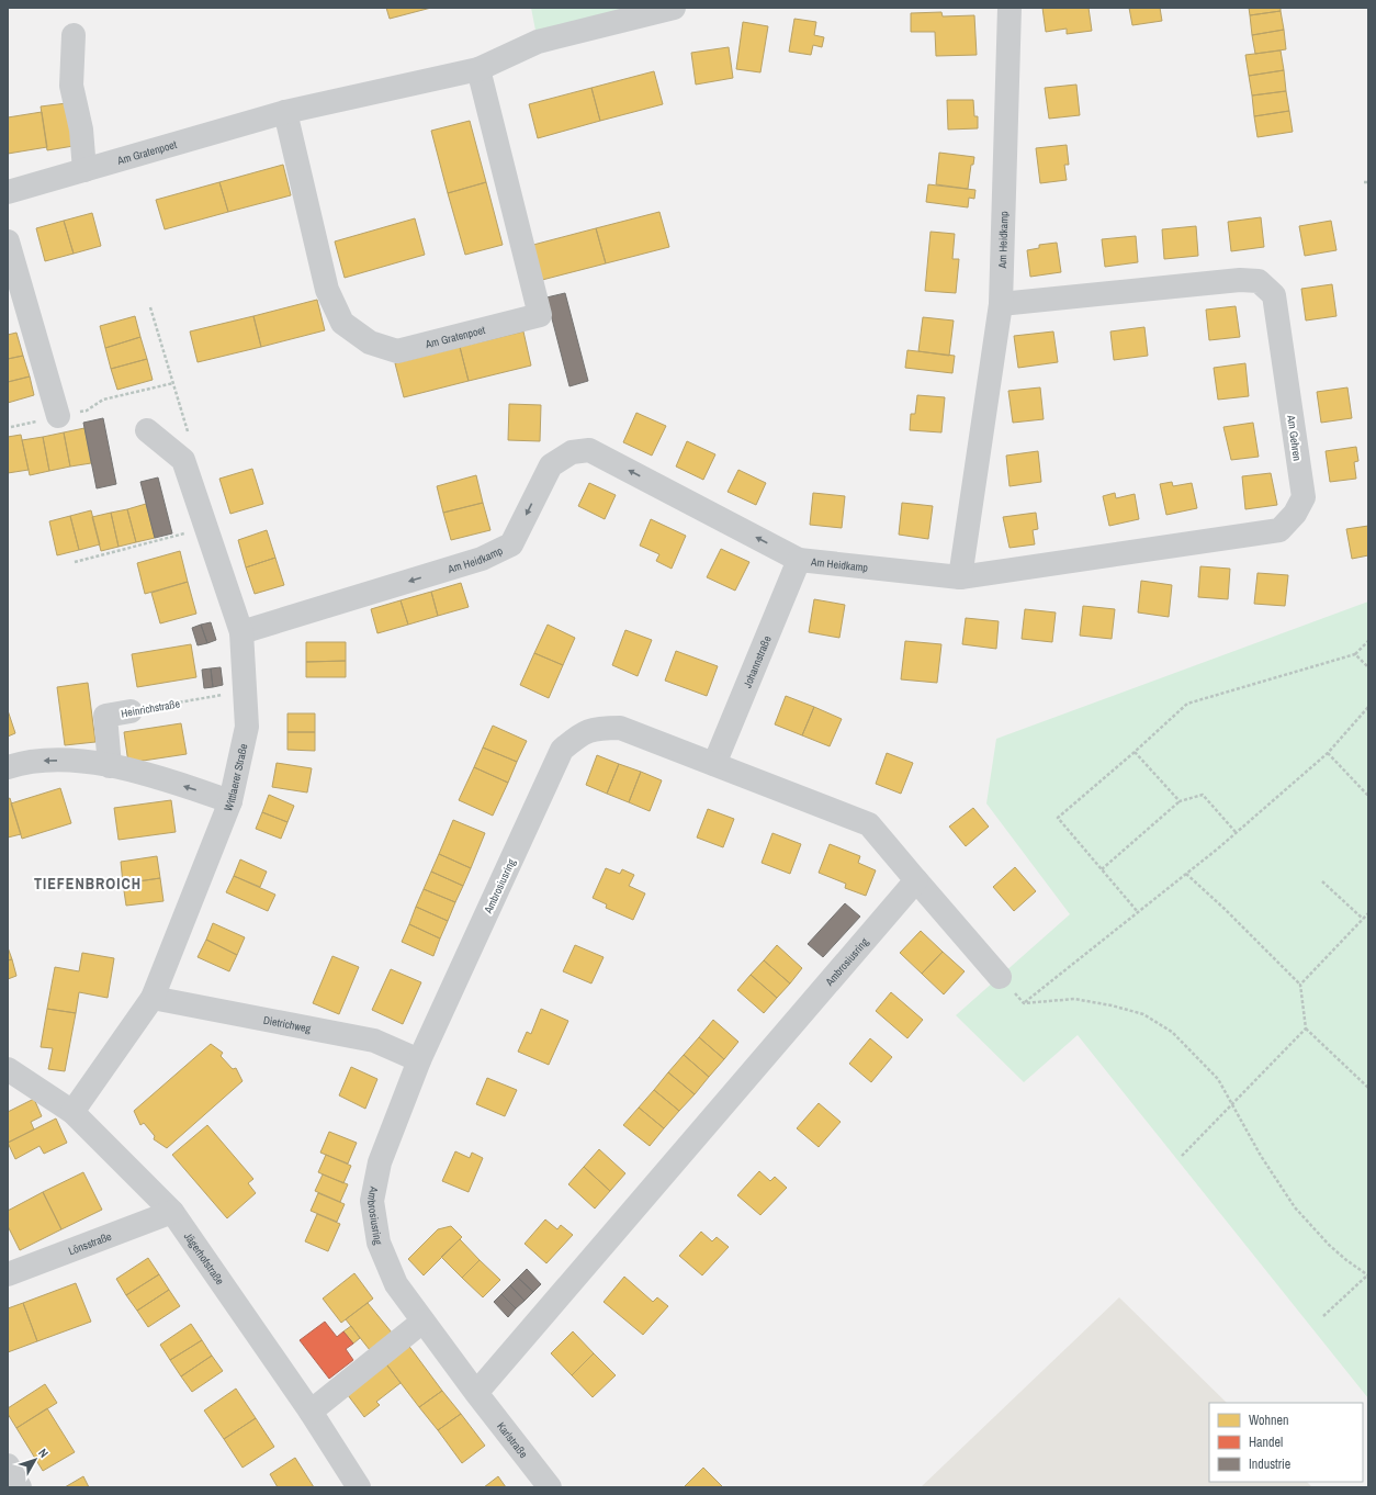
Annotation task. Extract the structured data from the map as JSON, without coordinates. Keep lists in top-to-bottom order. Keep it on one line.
{"streets":{"street":["Am Gratenpoet","Am Heidkamp","Am Gehren","Johannstraße","Heinrichstraße","Wittlaerer Straße","Ambrosiusring","Dietrichweg","Lönsstraße","Jägerhofstraße","Karlstraße"]},"crossings":[["Am Heidkamp","Am Gehren"],["Am Heidkamp","Johannstraße"],["Am Heidkamp","Wittlaerer Straße"],["Johannstraße","Ambrosiusring"],["Heinrichstraße","Wittlaerer Straße"],["Wittlaerer Straße","Dietrichweg"],["Wittlaerer Straße","Jägerhofstraße"],["Ambrosiusring","Dietrichweg"],["Ambrosiusring","Karlstraße"],["Lönsstraße","Jägerhofstraße"]],"one_way":["Am Heidkamp"],"districts":["TIEFENBROICH"],"legend":["Wohnen","Handel","Industrie"],"north":"top right"}
